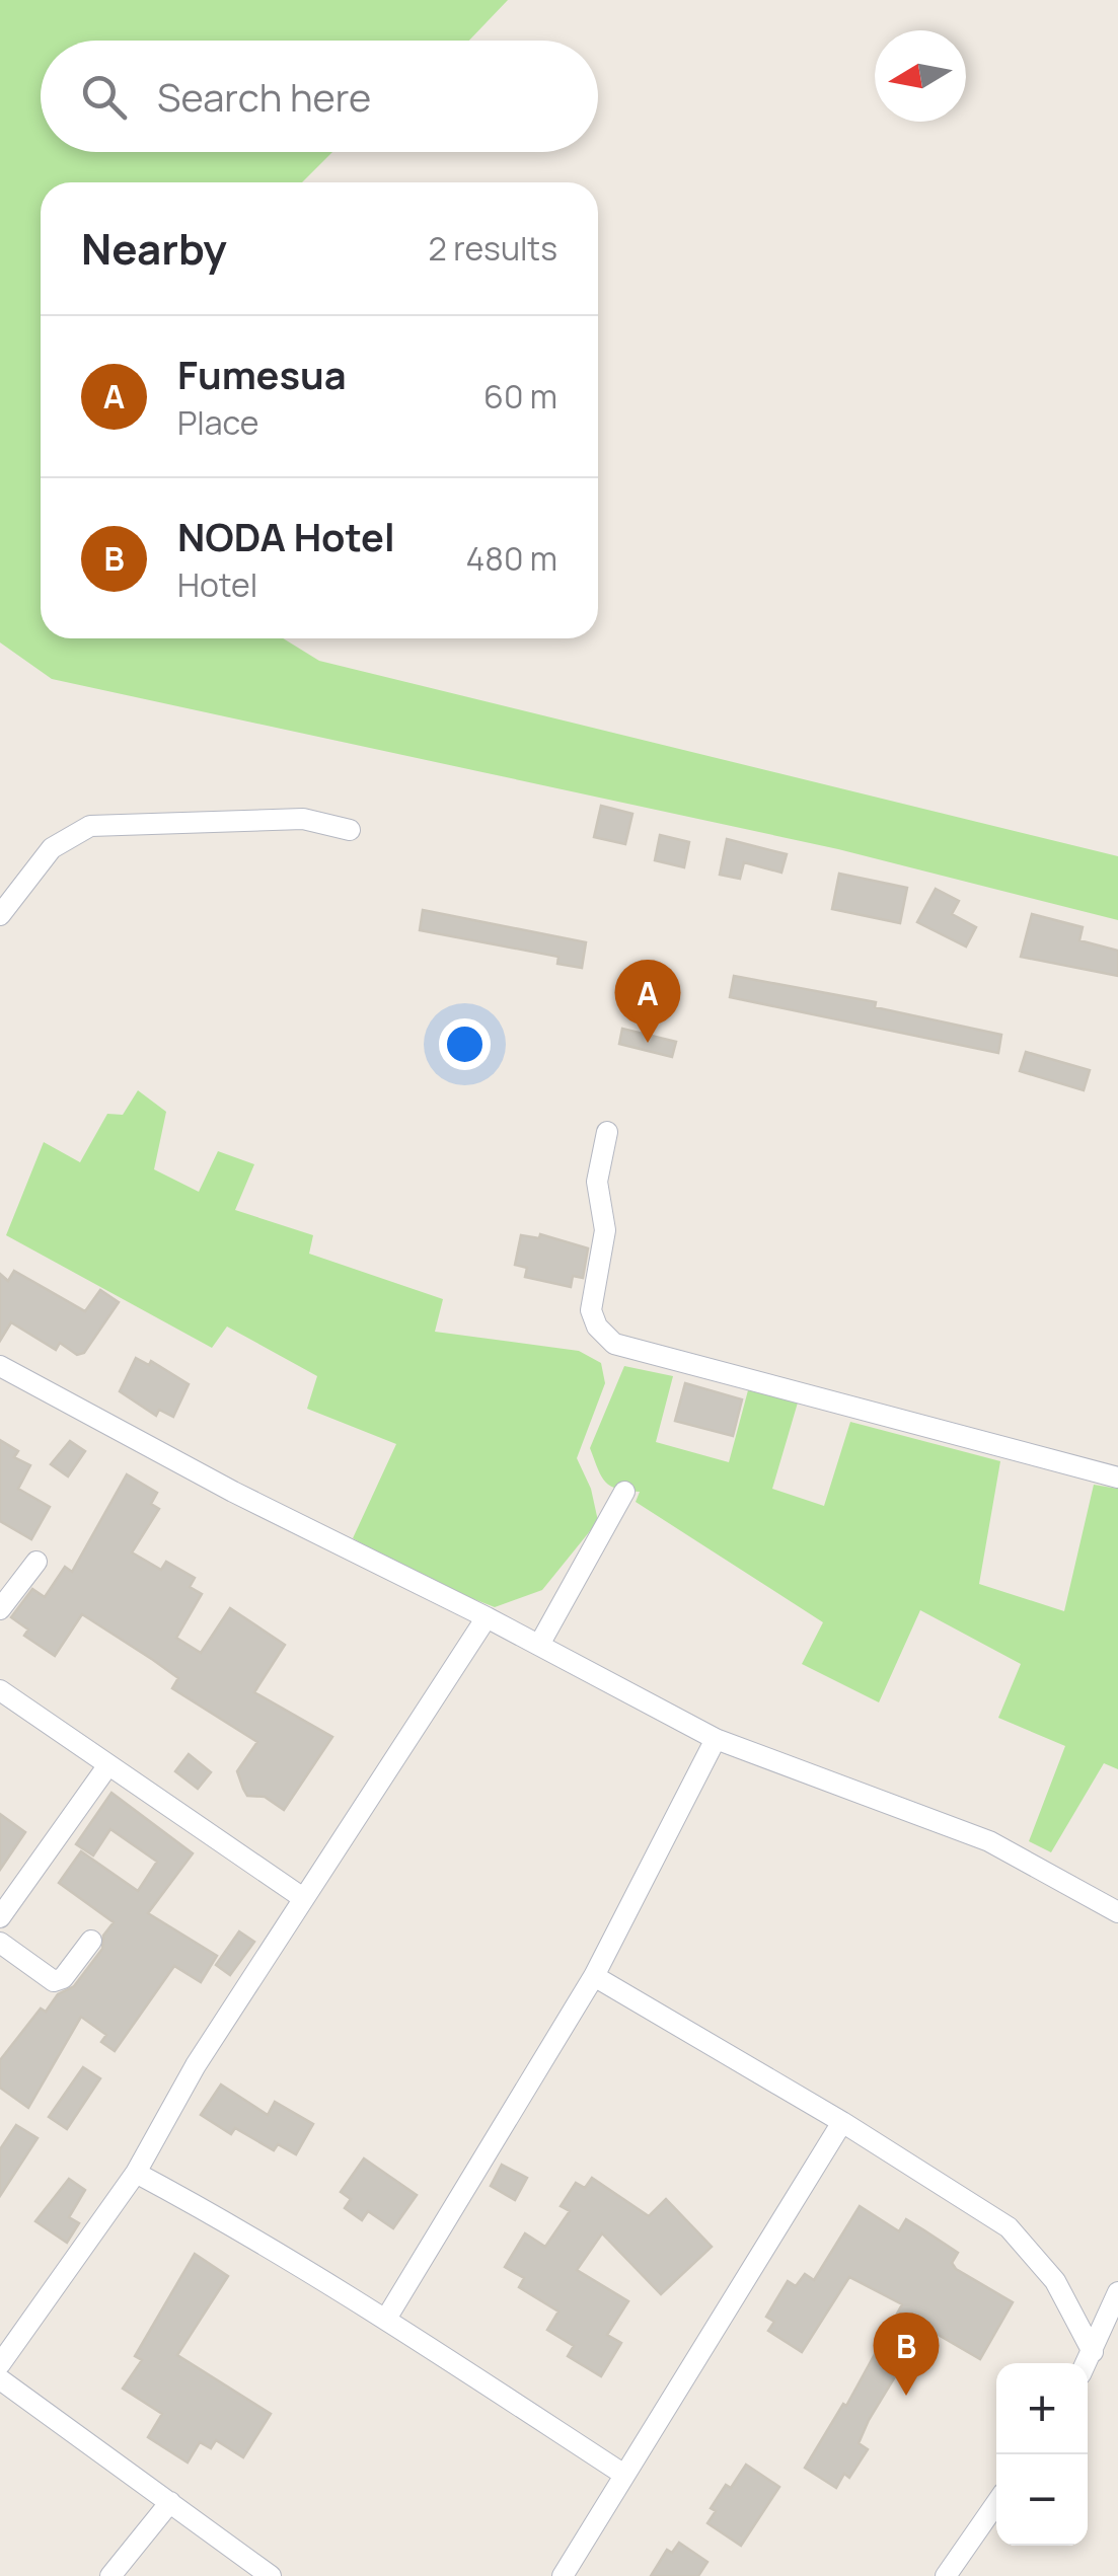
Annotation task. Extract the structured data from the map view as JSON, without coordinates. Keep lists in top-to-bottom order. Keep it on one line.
{"north":"left","page":{"search":"Search here","heading":["Nearby","2 results"],"list":[{"mark":"A","name":"Fumesua","note":"Place","value":"60 m"},{"mark":"B","name":"NODA Hotel","note":"Hotel","value":"480 m"}],"pins":["A","B"],"map_buttons":["+","−"]}}
